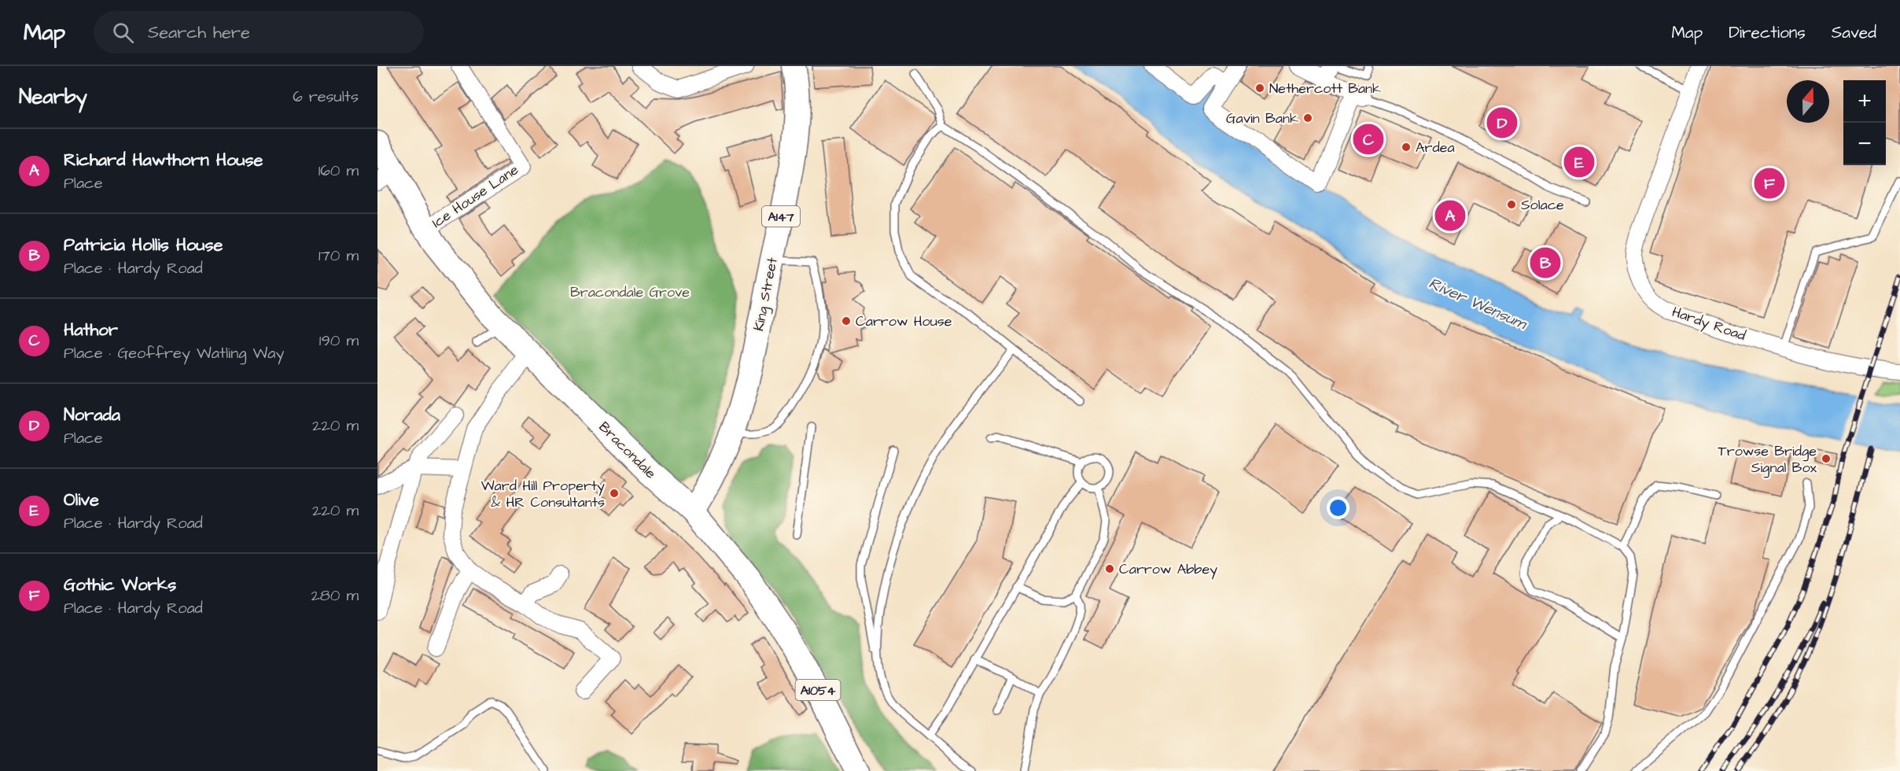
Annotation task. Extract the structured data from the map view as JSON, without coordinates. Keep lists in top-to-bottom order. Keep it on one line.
{"streets":{"main road":["A147","King Street","Bracondale","A1054"],"street":["Ice House Lane","Hardy Road"]},"crossings":[["Ice House Lane","Bracondale"],["King Street","Bracondale"]],"water":["River Wensum"],"parks":["Bracondale Grove"],"places":["Nethercott Bank","Gavin Bank","Ardea","Solace","Carrow House","Trowse Bridge Signal Box","Ward Hill Property & HR Consultants","Carrow Abbey"],"north":"top","page":{"header":"Map","search":"Search here","nav":["Map","Directions","Saved"],"heading":["Nearby","6 results"],"map_buttons":["+","−"],"pins":["D","C","E","F","A","B"],"list":[{"mark":"A","name":"Richard Hawthorn House","note":"Place","value":"160 m"},{"mark":"B","name":"Patricia Hollis House","note":"Place · Hardy Road","value":"170 m"},{"mark":"C","name":"Hathor","note":"Place · Geoffrey Watling Way","value":"190 m"},{"mark":"D","name":"Norada","note":"Place","value":"220 m"},{"mark":"E","name":"Olive","note":"Place · Hardy Road","value":"220 m"},{"mark":"F","name":"Gothic Works","note":"Place · Hardy Road","value":"280 m"}]}}
